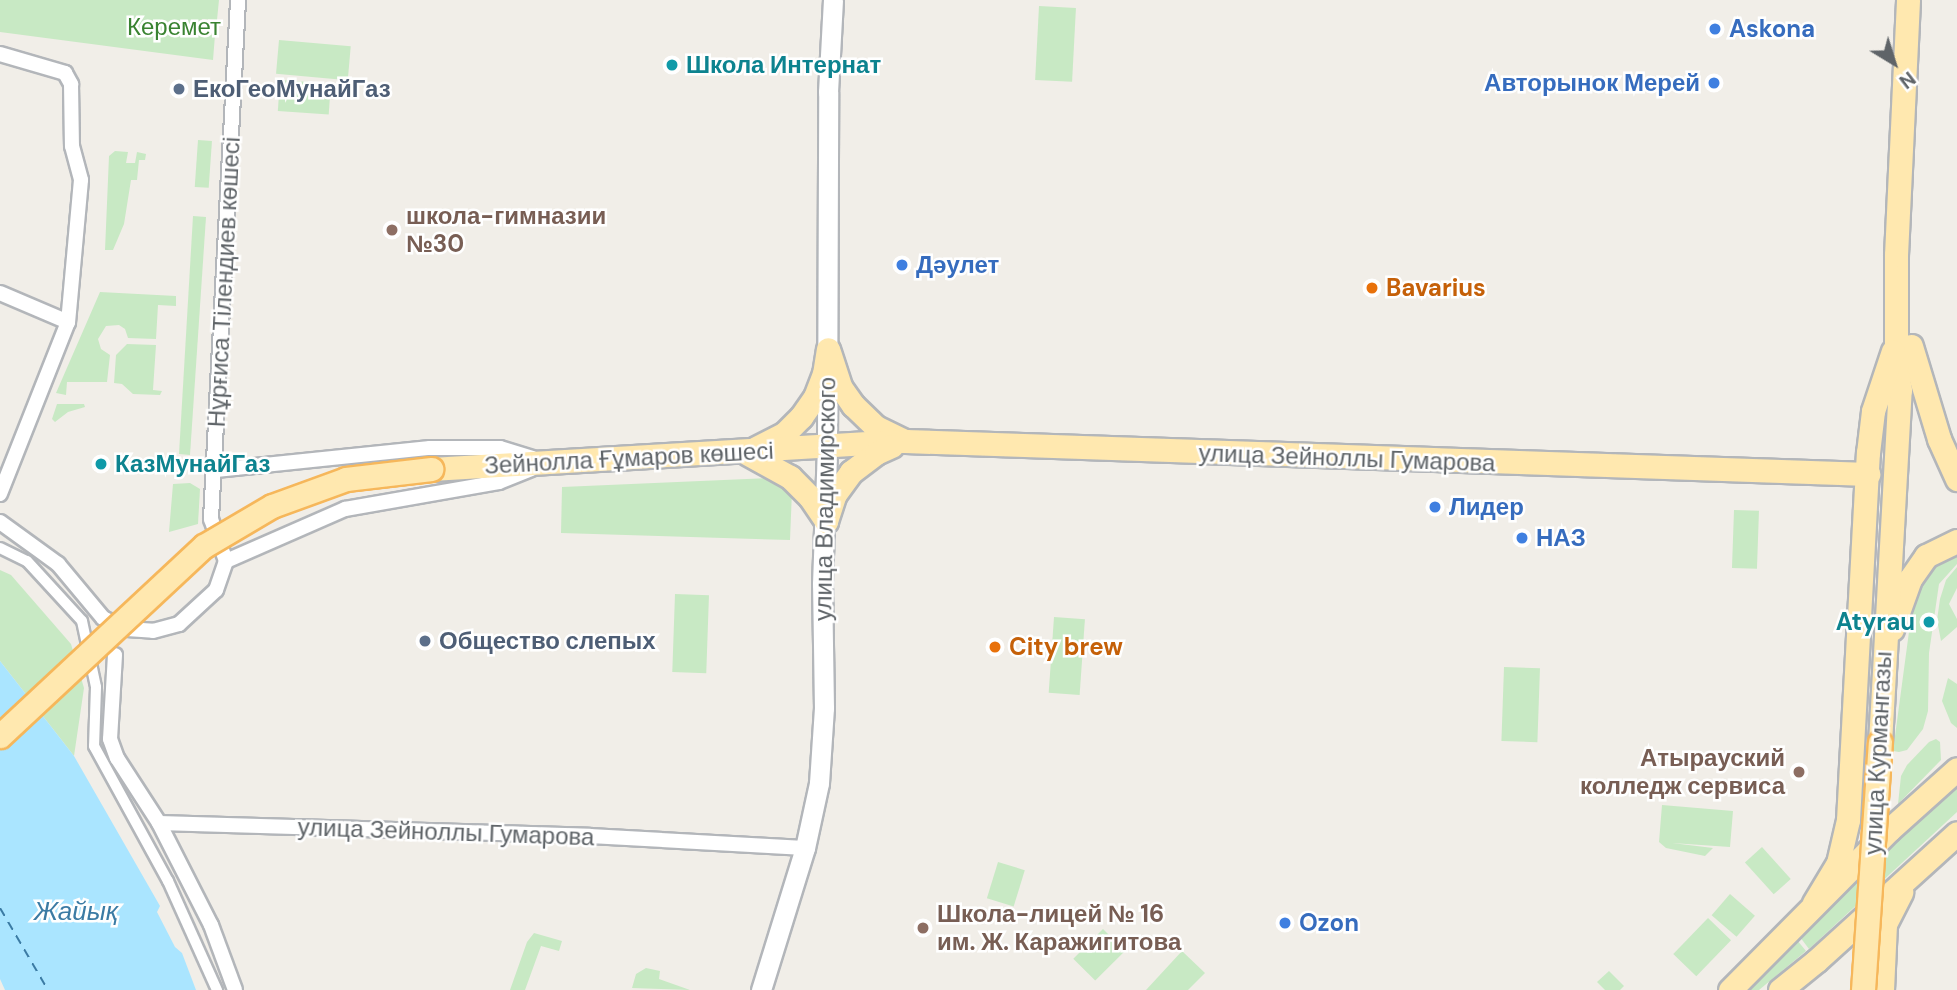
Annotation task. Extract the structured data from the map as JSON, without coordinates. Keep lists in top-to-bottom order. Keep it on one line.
{"streets":{"main road":["Зейнолла Ғұмаров көшесі","улица Зейноллы Гумарова","улица Курмангазы"],"street":["Нұрғиса Тілендиев көшесі","улица Владимирского"]},"crossings":[["Зейнолла Ғұмаров көшесі","улица Зейноллы Гумарова"],["Зейнолла Ғұмаров көшесі","улица Владимирского"],["улица Зейноллы Гумарова","улица Владимирского"]],"water":["Жайық"],"parks":["Керемет"],"places":["Askona","Школа Интернат","Авторынок Мерей","ЕкоГеоМунайГаз","школа-гимназии №30","Дәулет","Bavarius","КазМунайГаз","Лидер","НАЗ","Atyrau","Общество слепых","City brew","Атырауский колледж сервиса","Ozon","Школа-лицей № 16 им. Ж. Каражигитова"],"north":"bottom right"}
